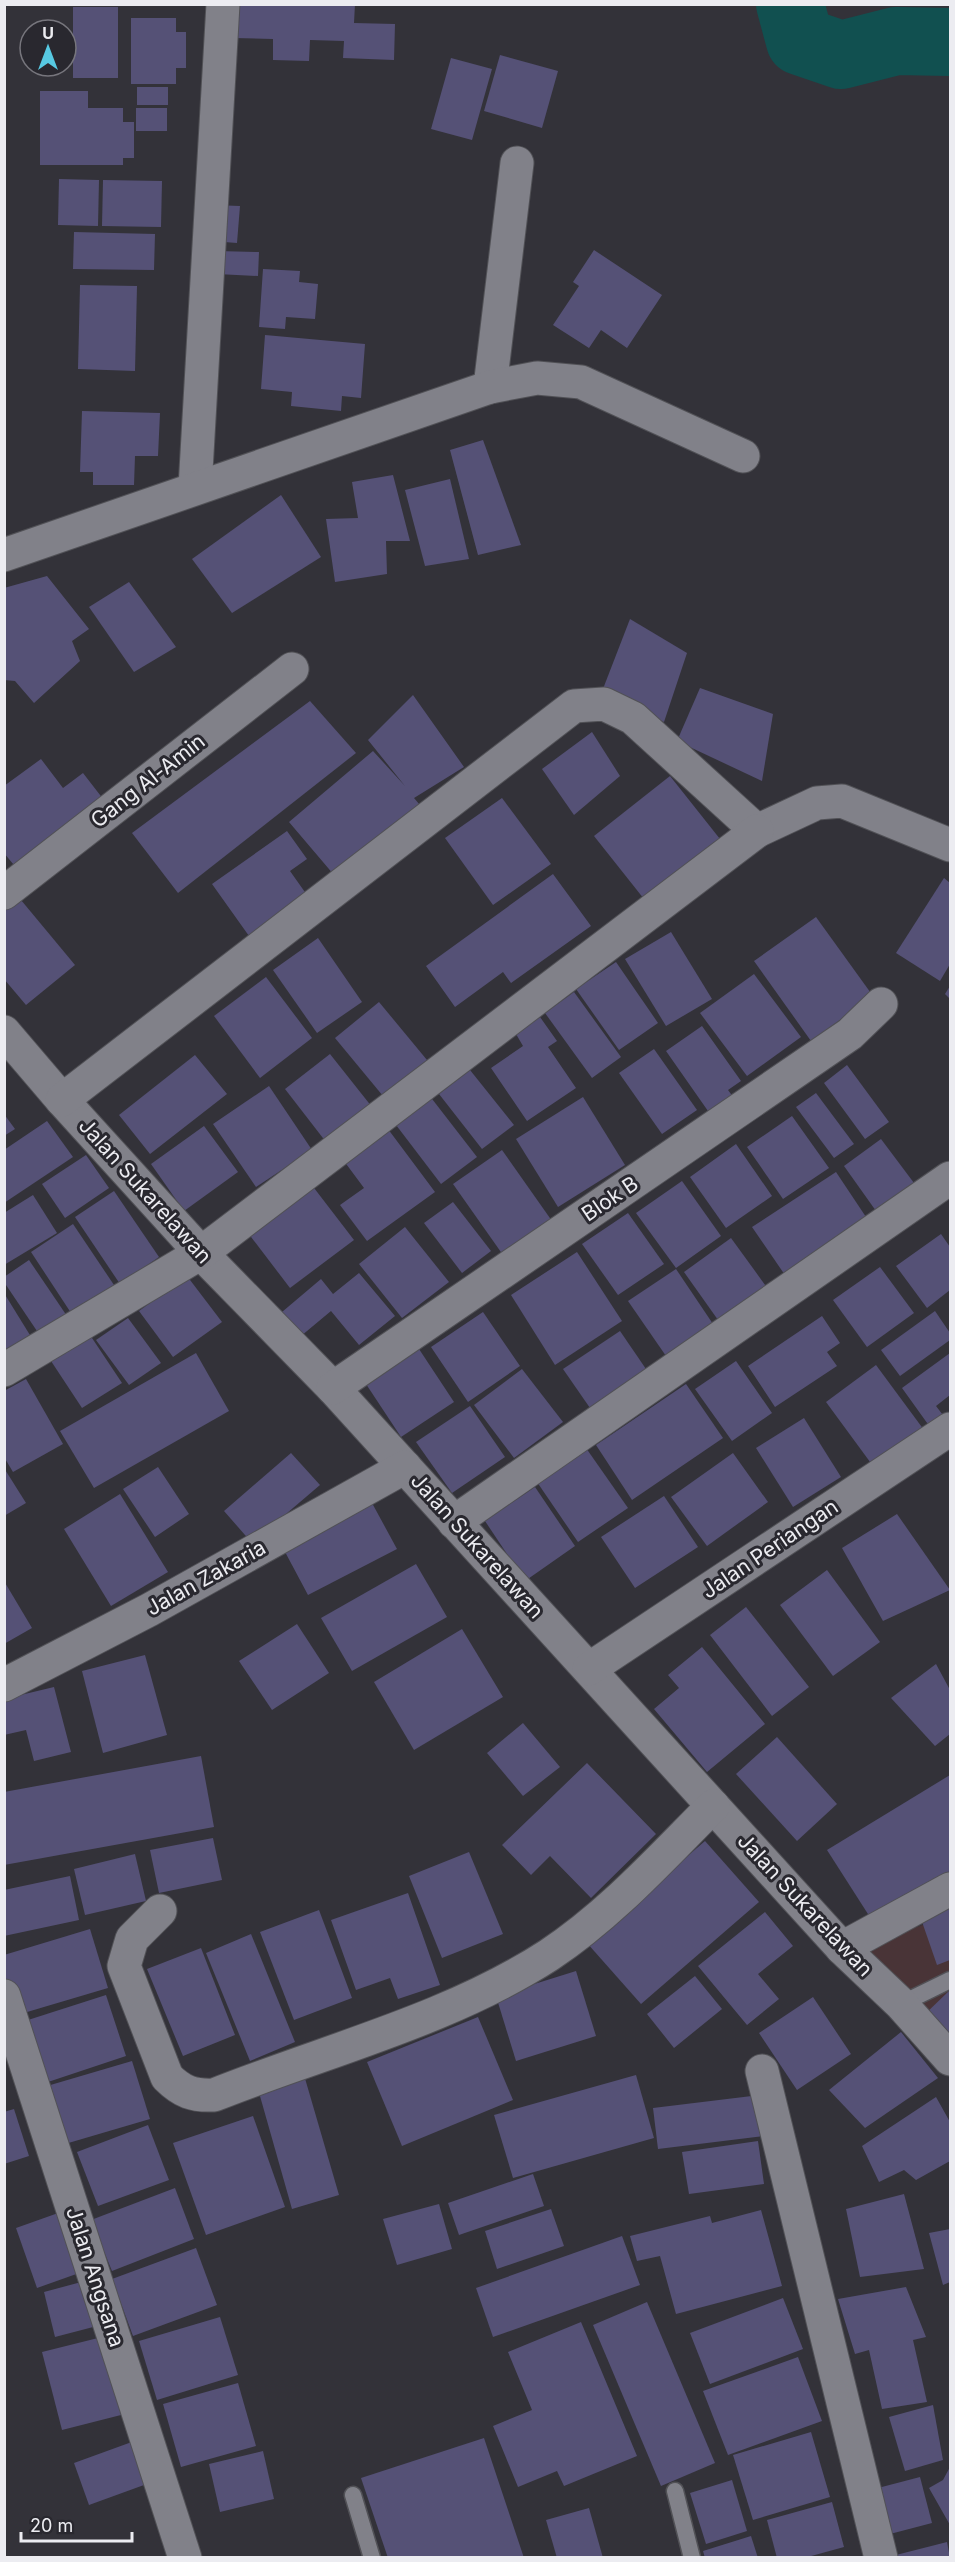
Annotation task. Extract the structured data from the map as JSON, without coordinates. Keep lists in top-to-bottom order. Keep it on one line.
{"streets":{"street":["Gang Al-Amin","Jalan Sukarelawan","Blok B","Jalan Periangan","Jalan Zakaria","Jalan Angsana"]},"crossings":[["Jalan Sukarelawan","Blok B"],["Jalan Sukarelawan","Jalan Periangan"],["Jalan Sukarelawan","Jalan Zakaria"]],"scale_bar":"20 m","north":"top"}
